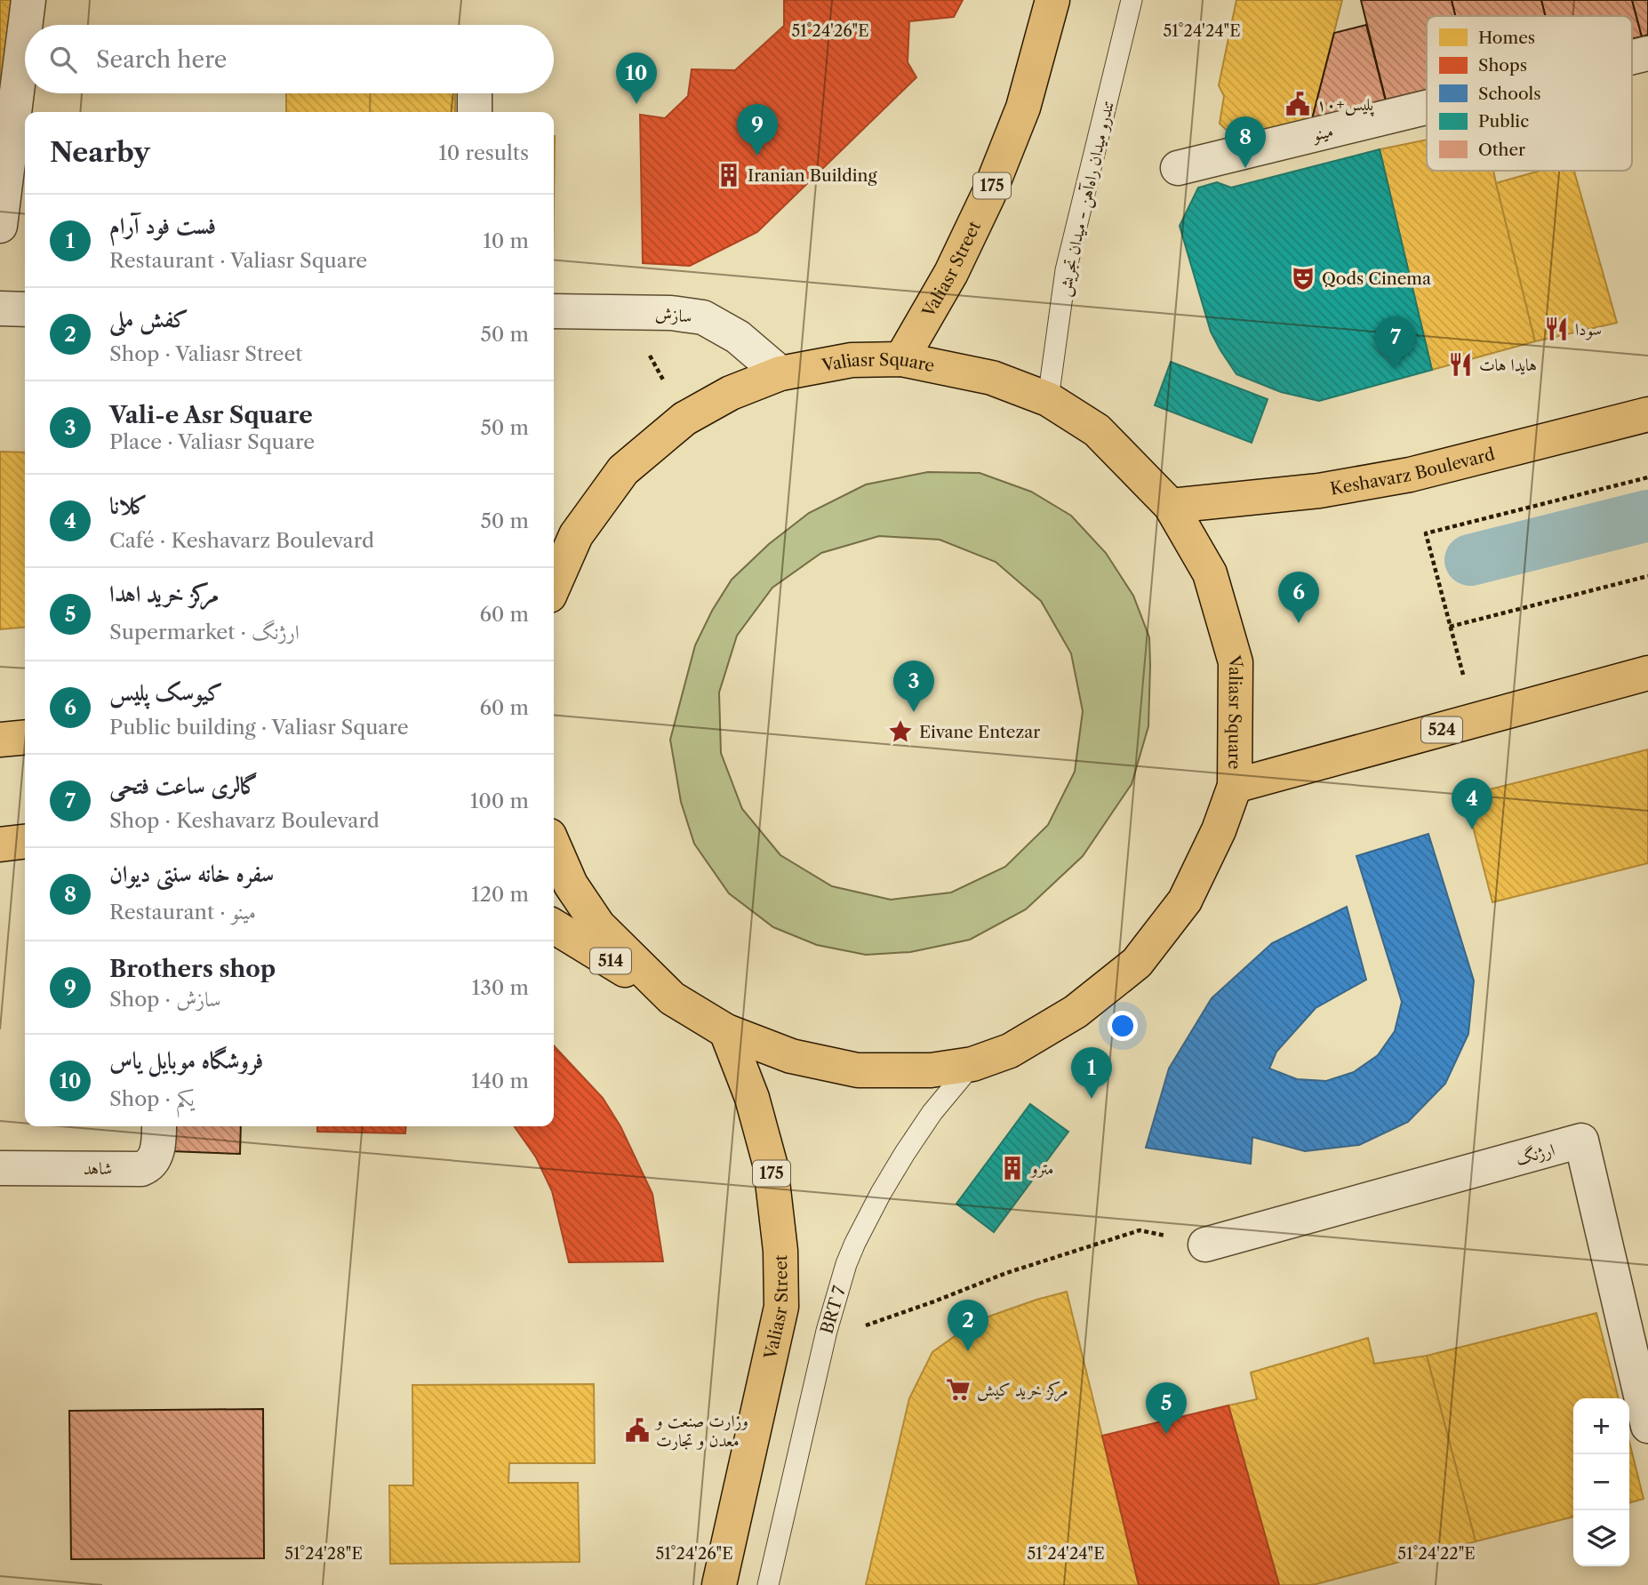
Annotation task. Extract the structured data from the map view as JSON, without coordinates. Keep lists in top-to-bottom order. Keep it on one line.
{"streets":{"main road":["175","Valiasr Street","Valiasr Square","Keshavarz Boulevard","524","514"],"street":["مینو","سازش","ارژنگ","شاهد"],"lane":["تندرو میدان راه‌آهن - میدان تجریش","BRT 7"]},"crossings":[["تندرو میدان راه‌آهن - میدان تجریش","Valiasr Square"],["Valiasr Street","Valiasr Square"],["سازش","Valiasr Square"],["Valiasr Square","Keshavarz Boulevard"],["Valiasr Square","524"],["Valiasr Square","514"],["Valiasr Square","BRT 7"]],"places":{"public building":["پلیس+۱۰","وزارت صنعت و معدن و تجارت"],"building":["Iranian Building","مترو"],"theatre":["Qods Cinema"],"restaurant":["سودا","هایدا هات"],"place":["Eivane Entezar"],"supermarket":["مرکز خرید کیش"]},"legend":["Homes","Shops","Schools","Public","Other"],"page":{"search":"Search here","pins":["10","9","8","7","6","3","4","1","2","5"],"heading":["Nearby","10 results"],"list":[{"mark":"1","name":"فست فود آرام","note":"Restaurant · Valiasr Square","value":"10 m"},{"mark":"2","name":"کفش ملی","note":"Shop · Valiasr Street","value":"50 m"},{"mark":"3","name":"Vali-e Asr Square","note":"Place · Valiasr Square","value":"50 m"},{"mark":"4","name":"کلانا","note":"Café · Keshavarz Boulevard","value":"50 m"},{"mark":"5","name":"مرکز خرید اهدا","note":"Supermarket · ارژنگ","value":"60 m"},{"mark":"6","name":"کیوسک پلیس","note":"Public building · Valiasr Square","value":"60 m"},{"mark":"7","name":"گالری ساعت فتحی","note":"Shop · Keshavarz Boulevard","value":"100 m"},{"mark":"8","name":"سفره خانه سنتی دیوان","note":"Restaurant · مینو","value":"120 m"},{"mark":"9","name":"Brothers shop","note":"Shop · سازش","value":"130 m"},{"mark":"10","name":"فروشگاه موبایل یاس","note":"Shop · یکم","value":"140 m"}],"map_buttons":["+","−"]},"coordinates":["51°24'26\"E","51°24'24\"E","51°24'28\"E","51°24'22\"E"]}
